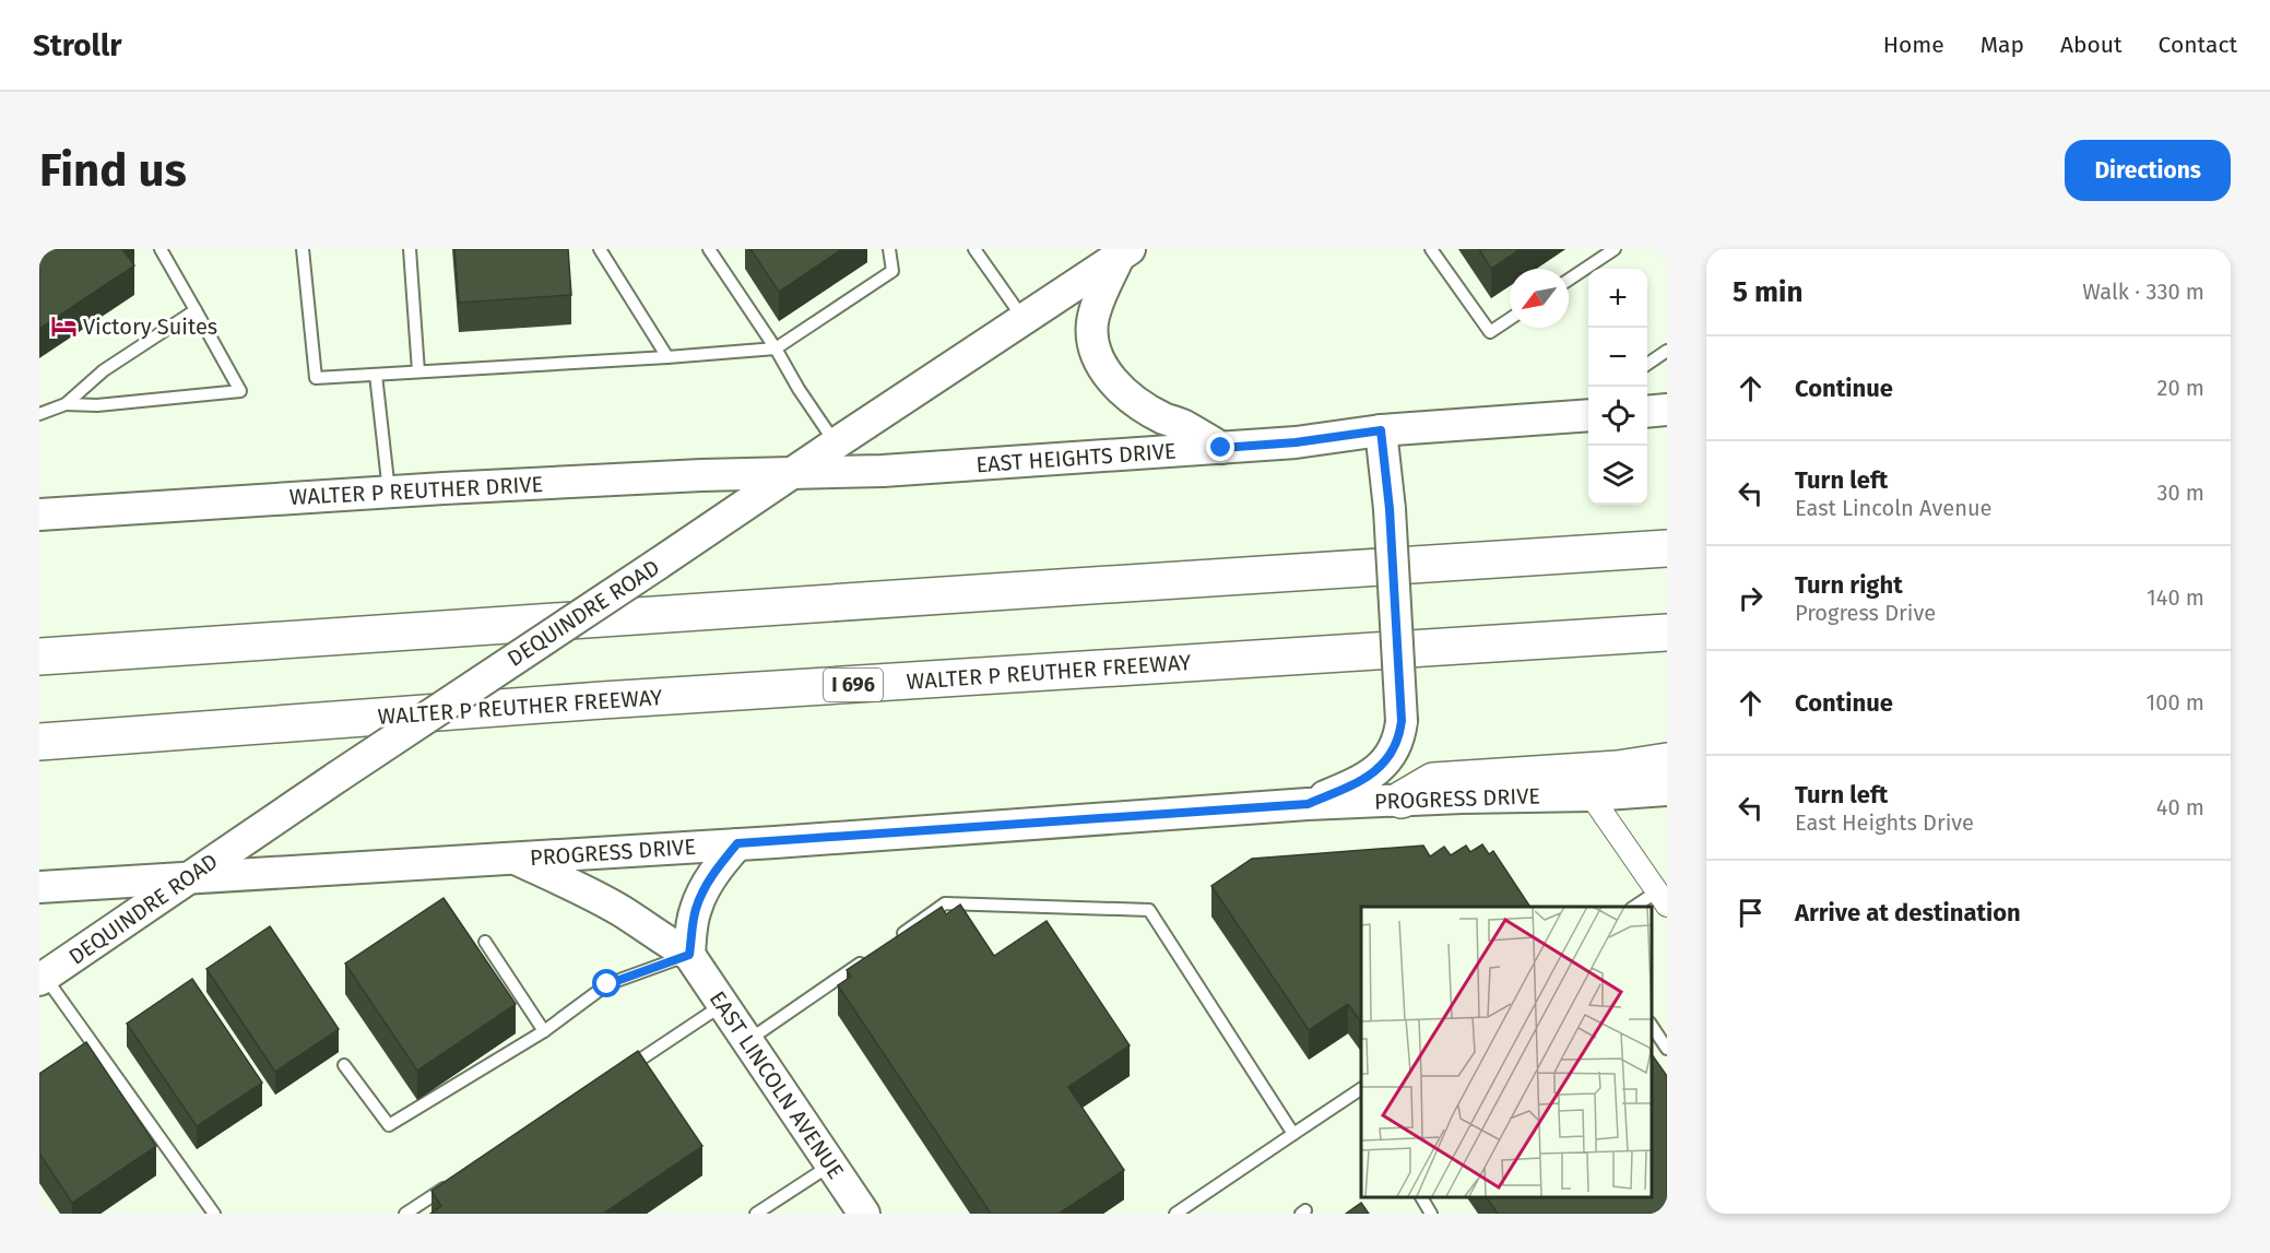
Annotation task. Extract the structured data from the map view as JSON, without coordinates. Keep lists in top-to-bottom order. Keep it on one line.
{"streets":{"highway":["WALTER P REUTHER FREEWAY","I 696"],"main road":["EAST HEIGHTS DRIVE","WALTER P REUTHER DRIVE","DEQUINDRE ROAD","PROGRESS DRIVE","EAST LINCOLN AVENUE"]},"crossings":[["EAST HEIGHTS DRIVE","WALTER P REUTHER DRIVE"],["EAST HEIGHTS DRIVE","DEQUINDRE ROAD"],["WALTER P REUTHER DRIVE","DEQUINDRE ROAD"],["DEQUINDRE ROAD","PROGRESS DRIVE"],["PROGRESS DRIVE","EAST LINCOLN AVENUE"]],"places":{"hotel":["Victory Suites"]},"north":"bottom left","page":{"header":"Strollr","nav":["Home","Map","About","Contact"],"buttons":"Directions","title":"Find us","heading":["5 min","Walk · 330 m"],"map_buttons":["+","−"],"list":[["Continue","20 m"],["Turn left","East Lincoln Avenue","30 m"],["Turn right","Progress Drive","140 m"],["Continue","100 m"],["Turn left","East Heights Drive","40 m"],"Arrive at destination"]}}
